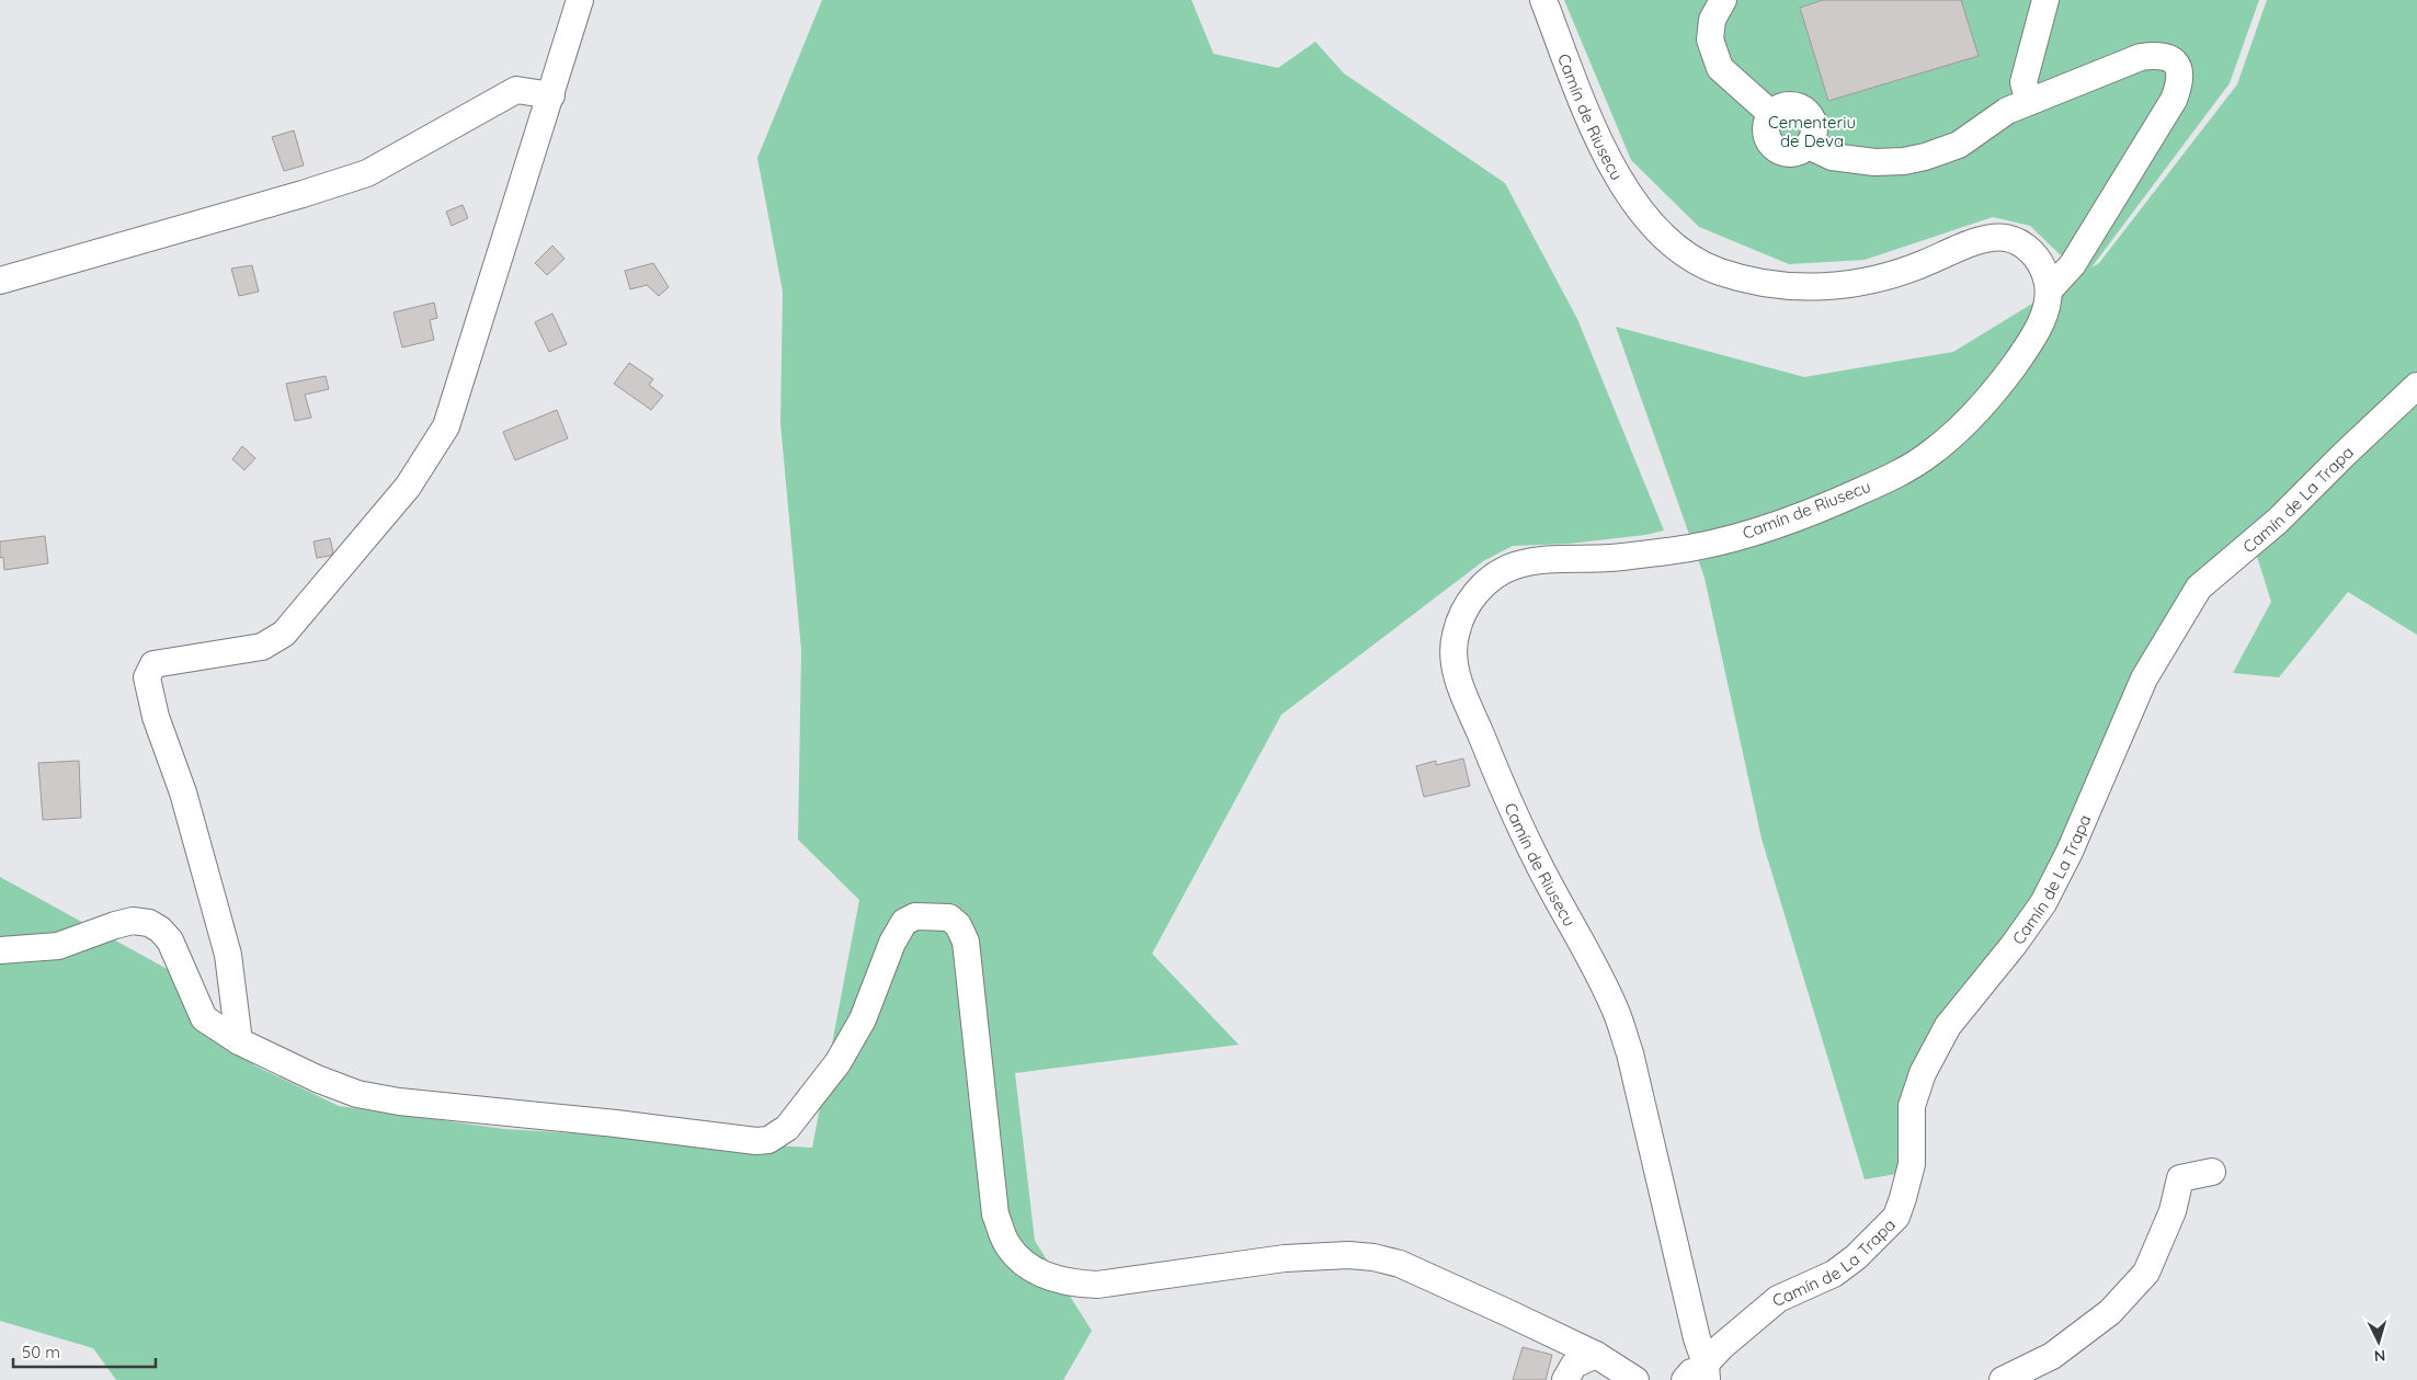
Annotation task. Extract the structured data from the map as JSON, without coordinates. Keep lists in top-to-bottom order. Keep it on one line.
{"streets":{"street":["Camín de Riusecu","Camín de La Trapa"]},"crossings":[["Camín de Riusecu","Camín de La Trapa"]],"parks":["Cementeriu de Deva"],"scale_bar":"50 m","north":"bottom"}
